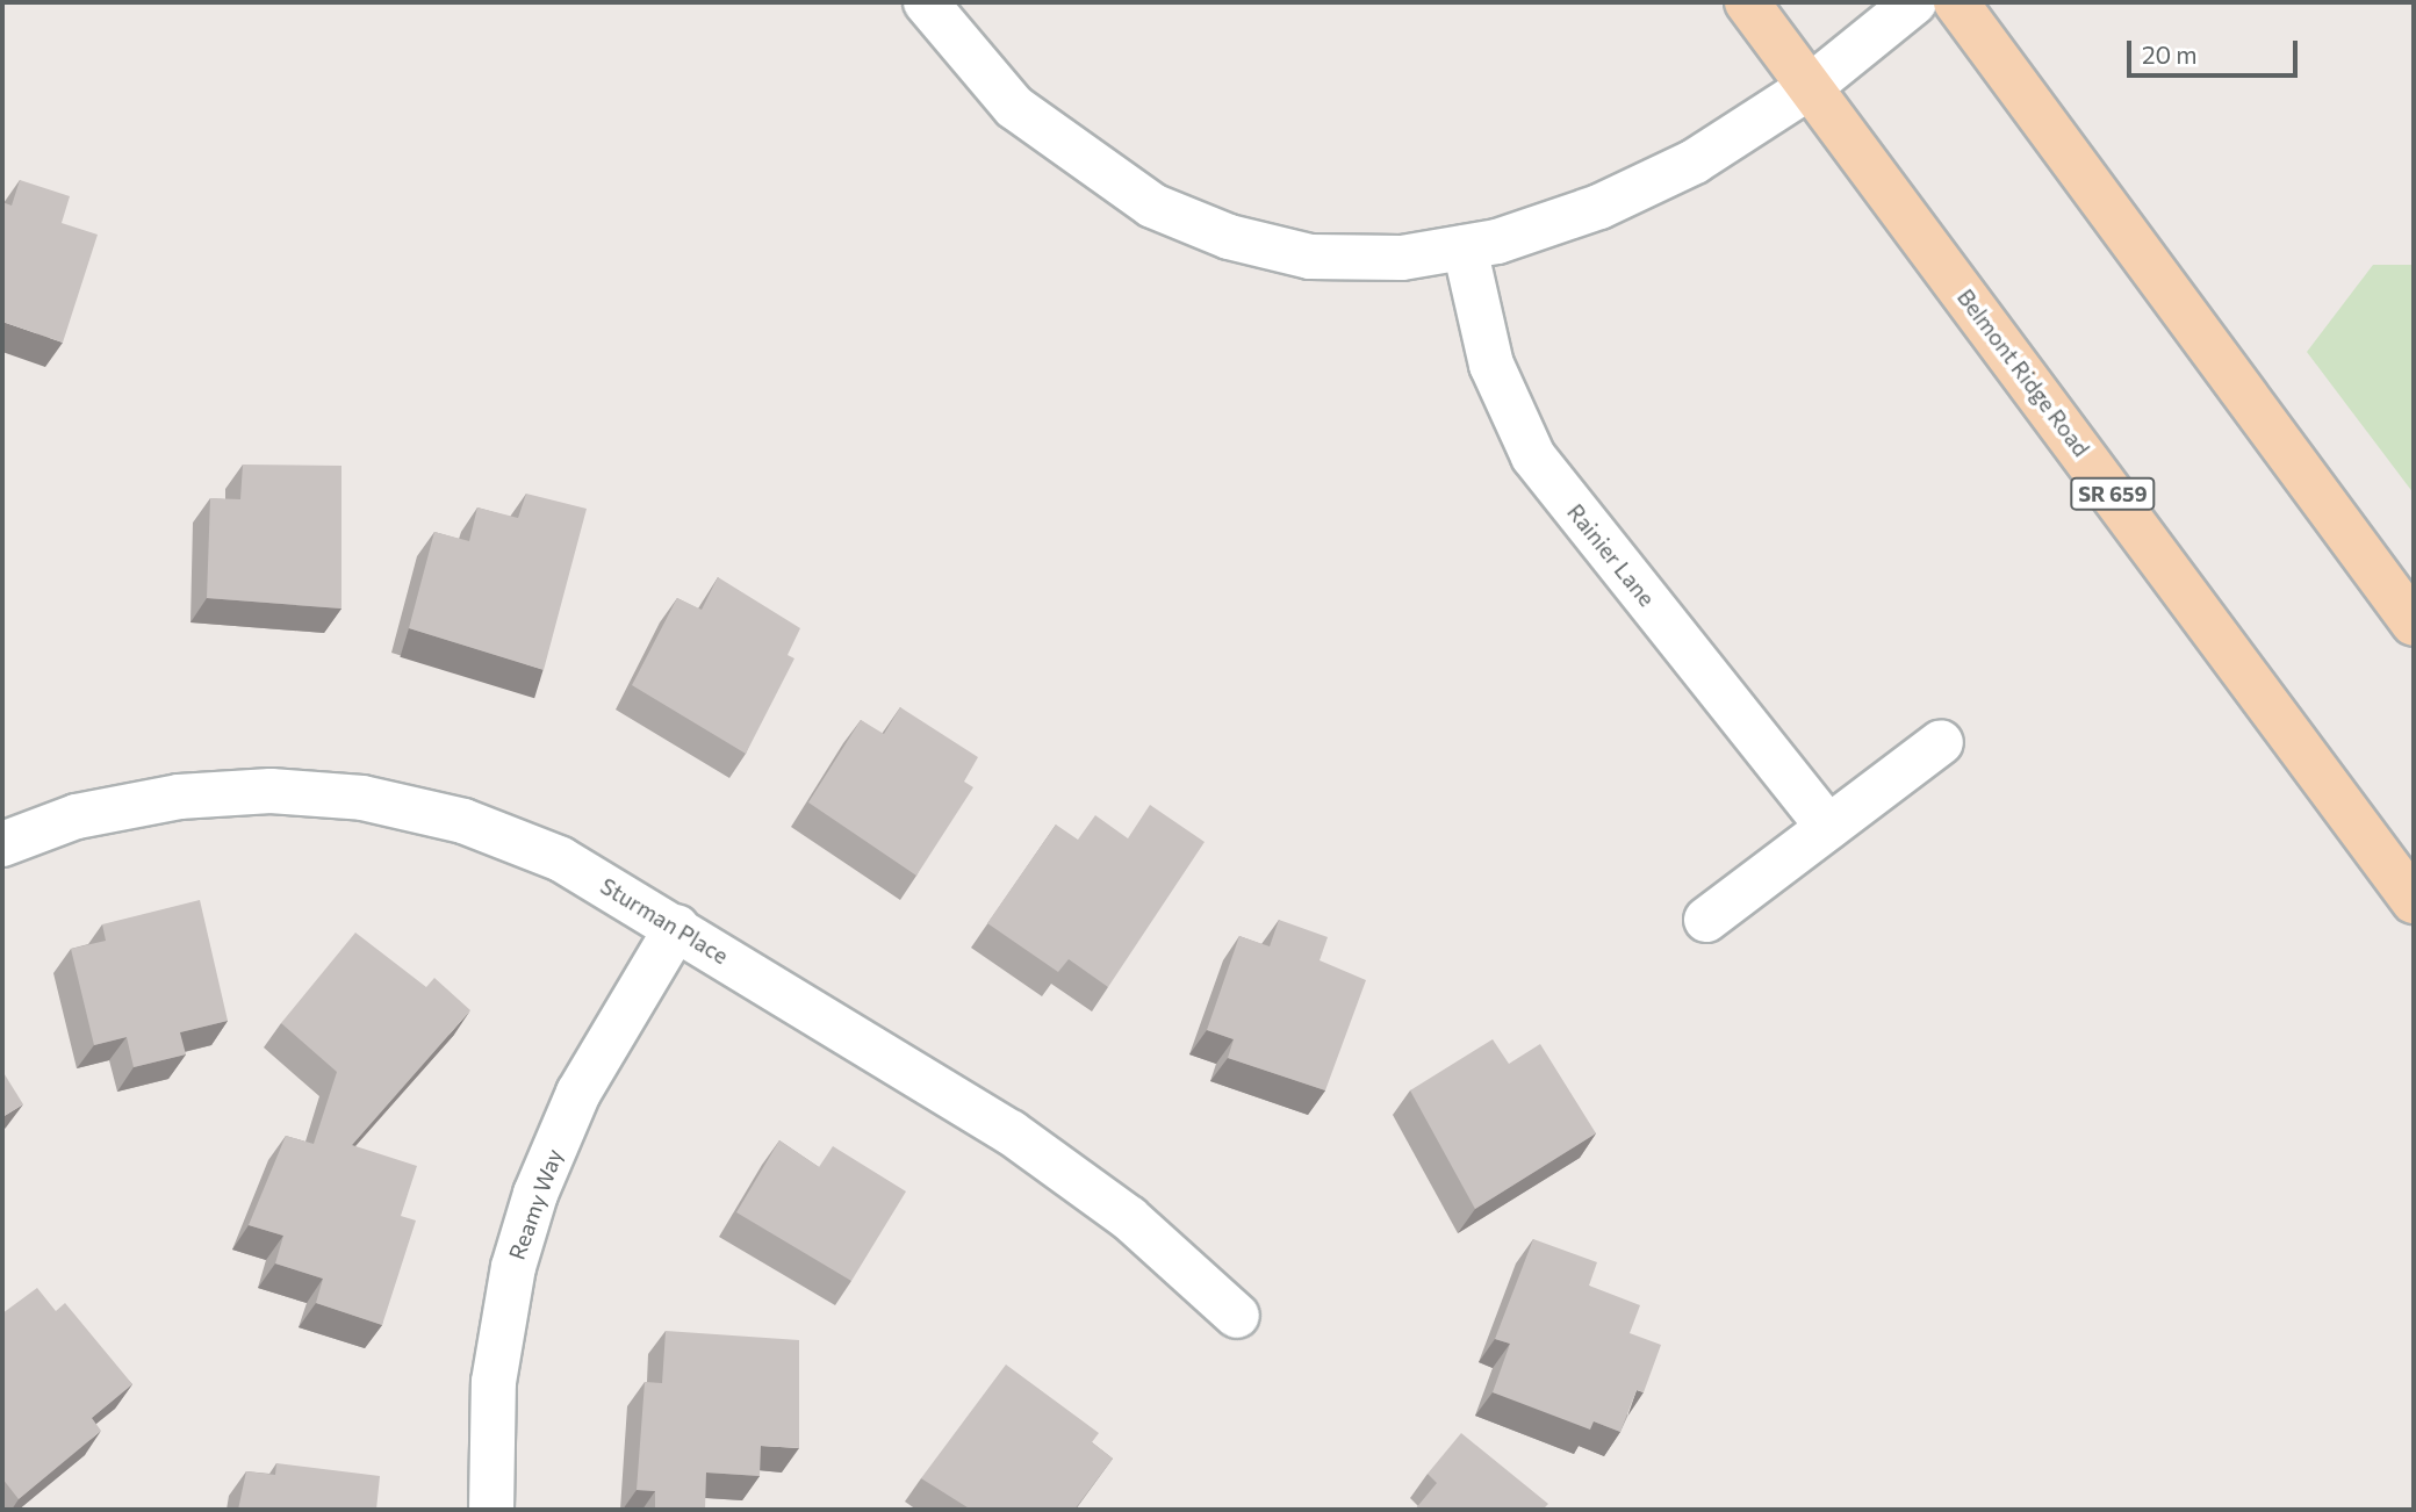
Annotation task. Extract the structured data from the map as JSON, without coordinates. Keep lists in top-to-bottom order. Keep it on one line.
{"streets":{"main road":["Belmont Ridge Road","SR 659"],"street":["Rainier Lane","Sturman Place","Reamy Way"]},"crossings":[["Sturman Place","Reamy Way"]],"scale_bar":"20 m"}
